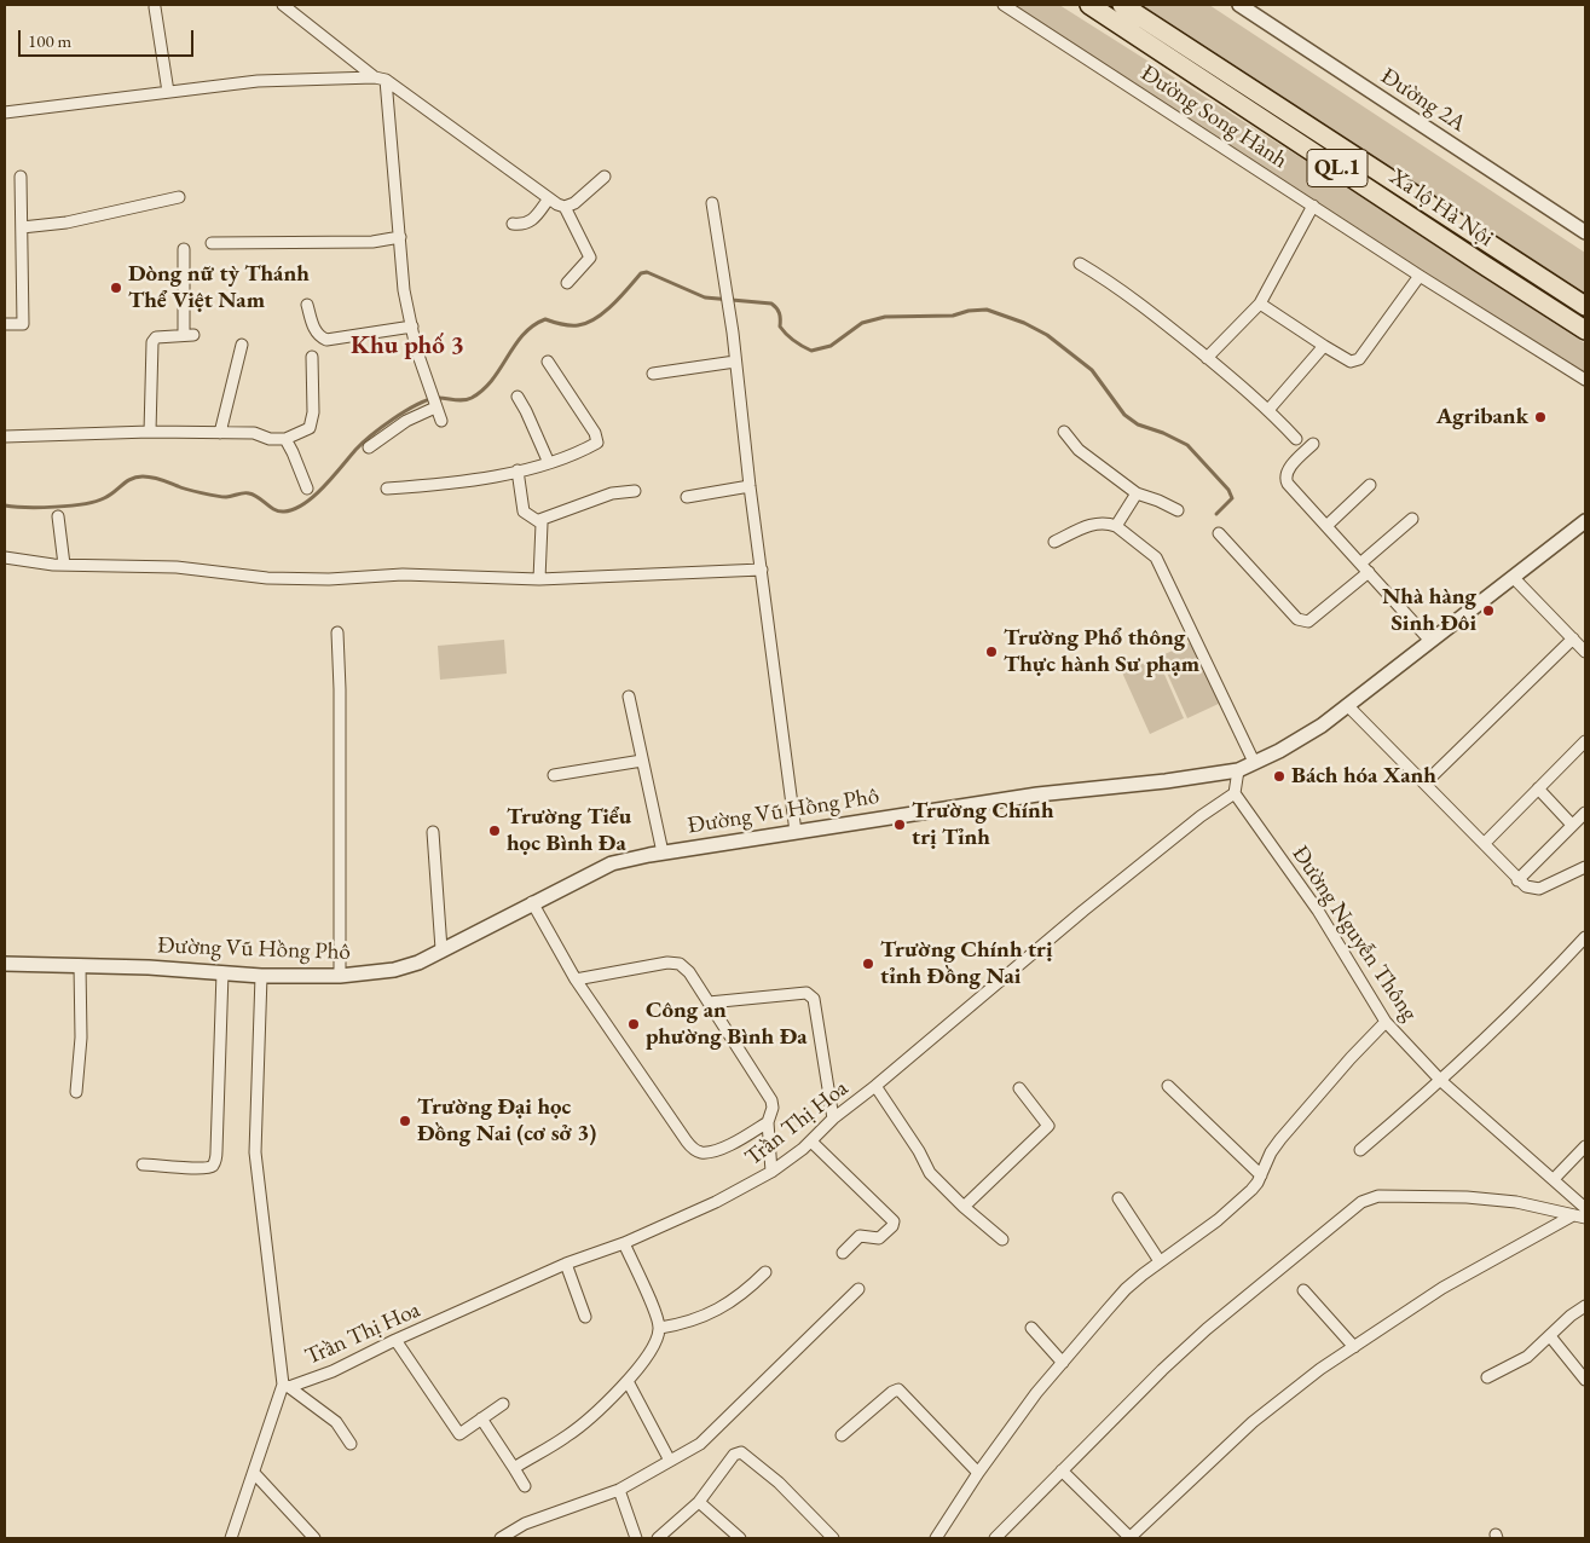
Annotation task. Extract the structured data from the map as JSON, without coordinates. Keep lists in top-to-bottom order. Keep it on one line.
{"streets":{"highway":["QL.1","Xa lộ Hà Nội"],"street":["Đường 2A","Đường Song Hành","Đường Vũ Hồng Phô","Đường Nguyễn Thông","Trần Thị Hoa"]},"crossings":[["Đường Nguyễn Thông","Trần Thị Hoa"]],"districts":["Khu phố 3"],"places":["Dòng nữ tỳ Thánh Thể Việt Nam","Agribank","Nhà hàng Sinh Đôi","Trường Phổ thông Thực hành Sư phạm","Bách hóa Xanh","Trường Chính trị Tỉnh","Trường Tiểu học Bình Đa","Trường Chính trị tỉnh Đồng Nai","Công an phường Bình Đa","Trường Đại học Đồng Nai (cơ sở 3)"],"scale_bar":"100 m"}
